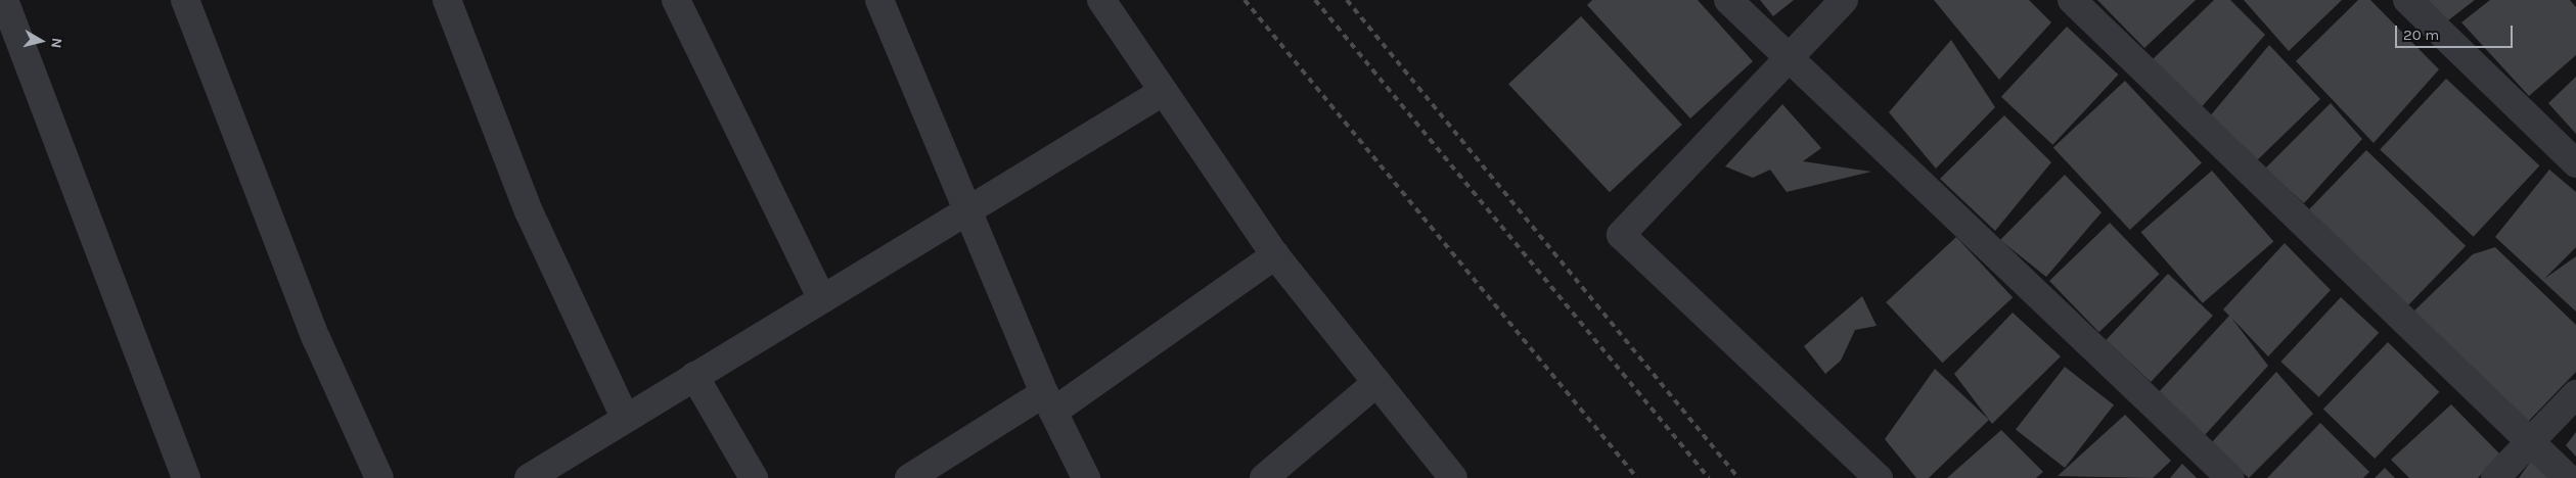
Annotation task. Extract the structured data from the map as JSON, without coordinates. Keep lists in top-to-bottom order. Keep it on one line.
{"scale_bar":"20 m","north":"right"}
